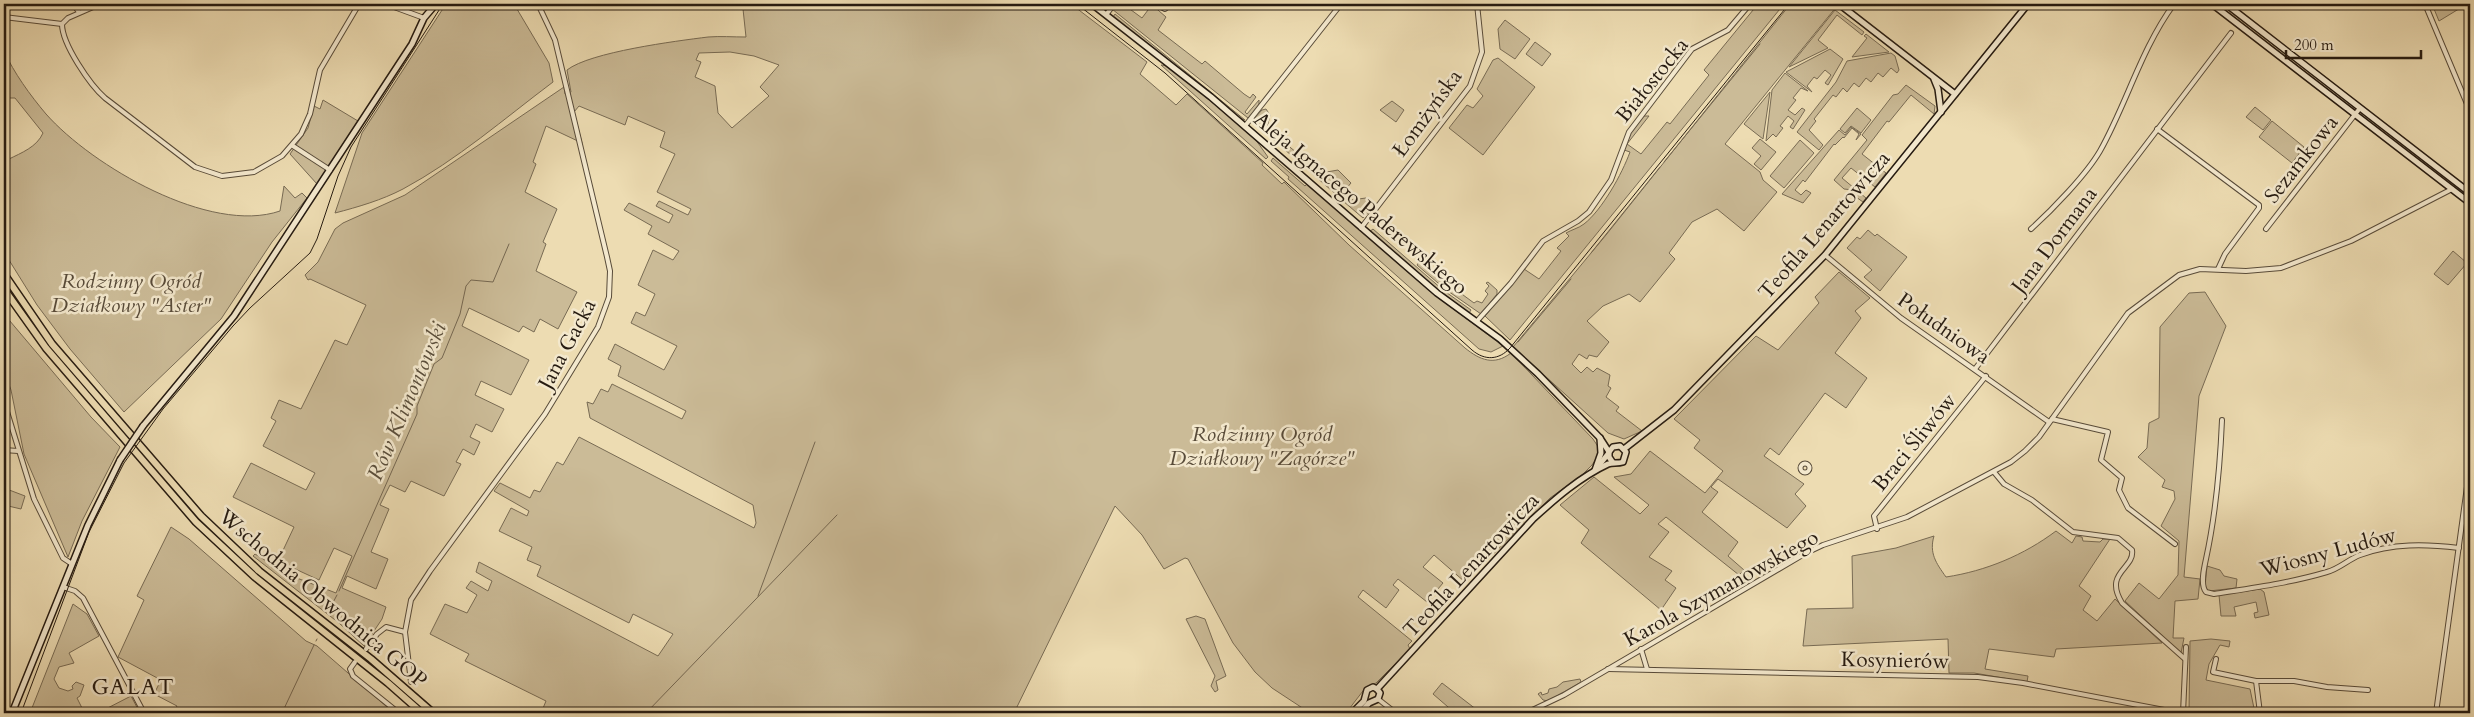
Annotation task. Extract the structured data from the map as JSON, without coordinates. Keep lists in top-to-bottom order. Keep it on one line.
{"streets":{"highway":["Wschodnia Obwodnica GOP"],"street":["Białostocka","Łomżyńska","Sezamkowa","Aleja Ignacego Paderewskiego","Teofila Lenartowicza","Jana Dormana","Południowa","Jana Gacka","Braci Śliwów","Wiosny Ludów","Karola Szymanowskiego","Kosynierów"]},"crossings":[["Białostocka","Aleja Ignacego Paderewskiego"],["Łomżyńska","Aleja Ignacego Paderewskiego"],["Aleja Ignacego Paderewskiego","Teofila Lenartowicza"],["Teofila Lenartowicza","Południowa"],["Jana Dormana","Południowa"],["Południowa","Braci Śliwów"],["Południowa","Karola Szymanowskiego"],["Braci Śliwów","Karola Szymanowskiego"],["Karola Szymanowskiego","Kosynierów"]],"districts":["GALAT"],"water":["Rów Klimontowski"],"parks":["Rodzinny Ogród Działkowy \"Aster\"","Rodzinny Ogród Działkowy \"Zagórze\""],"scale_bar":"200 m"}
